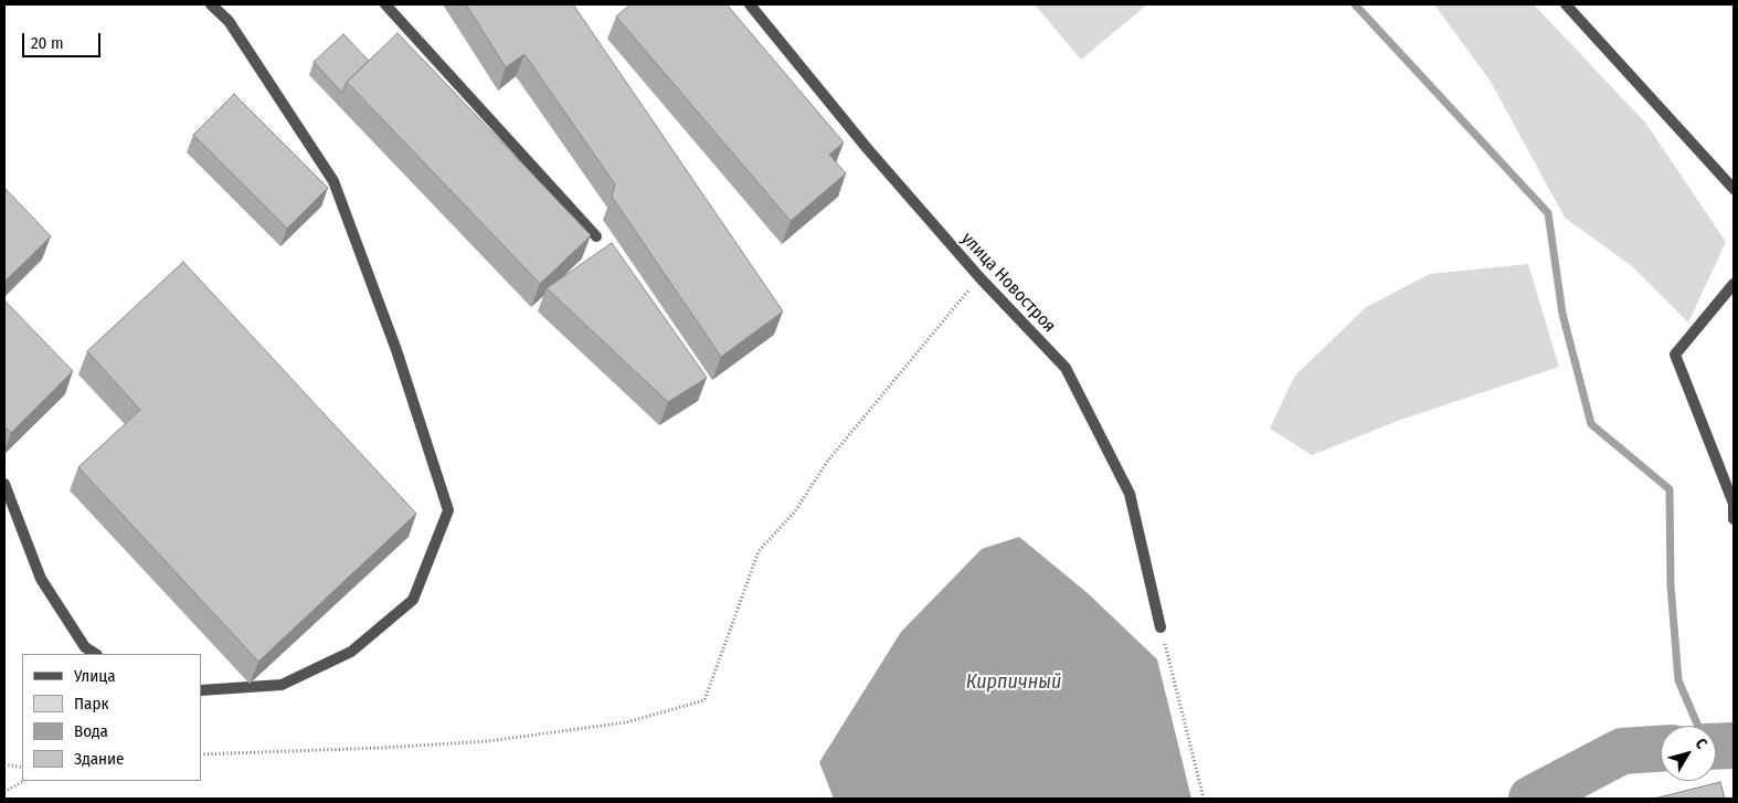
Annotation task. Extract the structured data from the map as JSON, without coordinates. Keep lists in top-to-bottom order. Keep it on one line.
{"streets":{"street":["улица Новостроя"]},"water":["Кирпичный"],"legend":["Улица","Парк","Вода","Здание"],"scale_bar":"20 m","north":"top right"}
